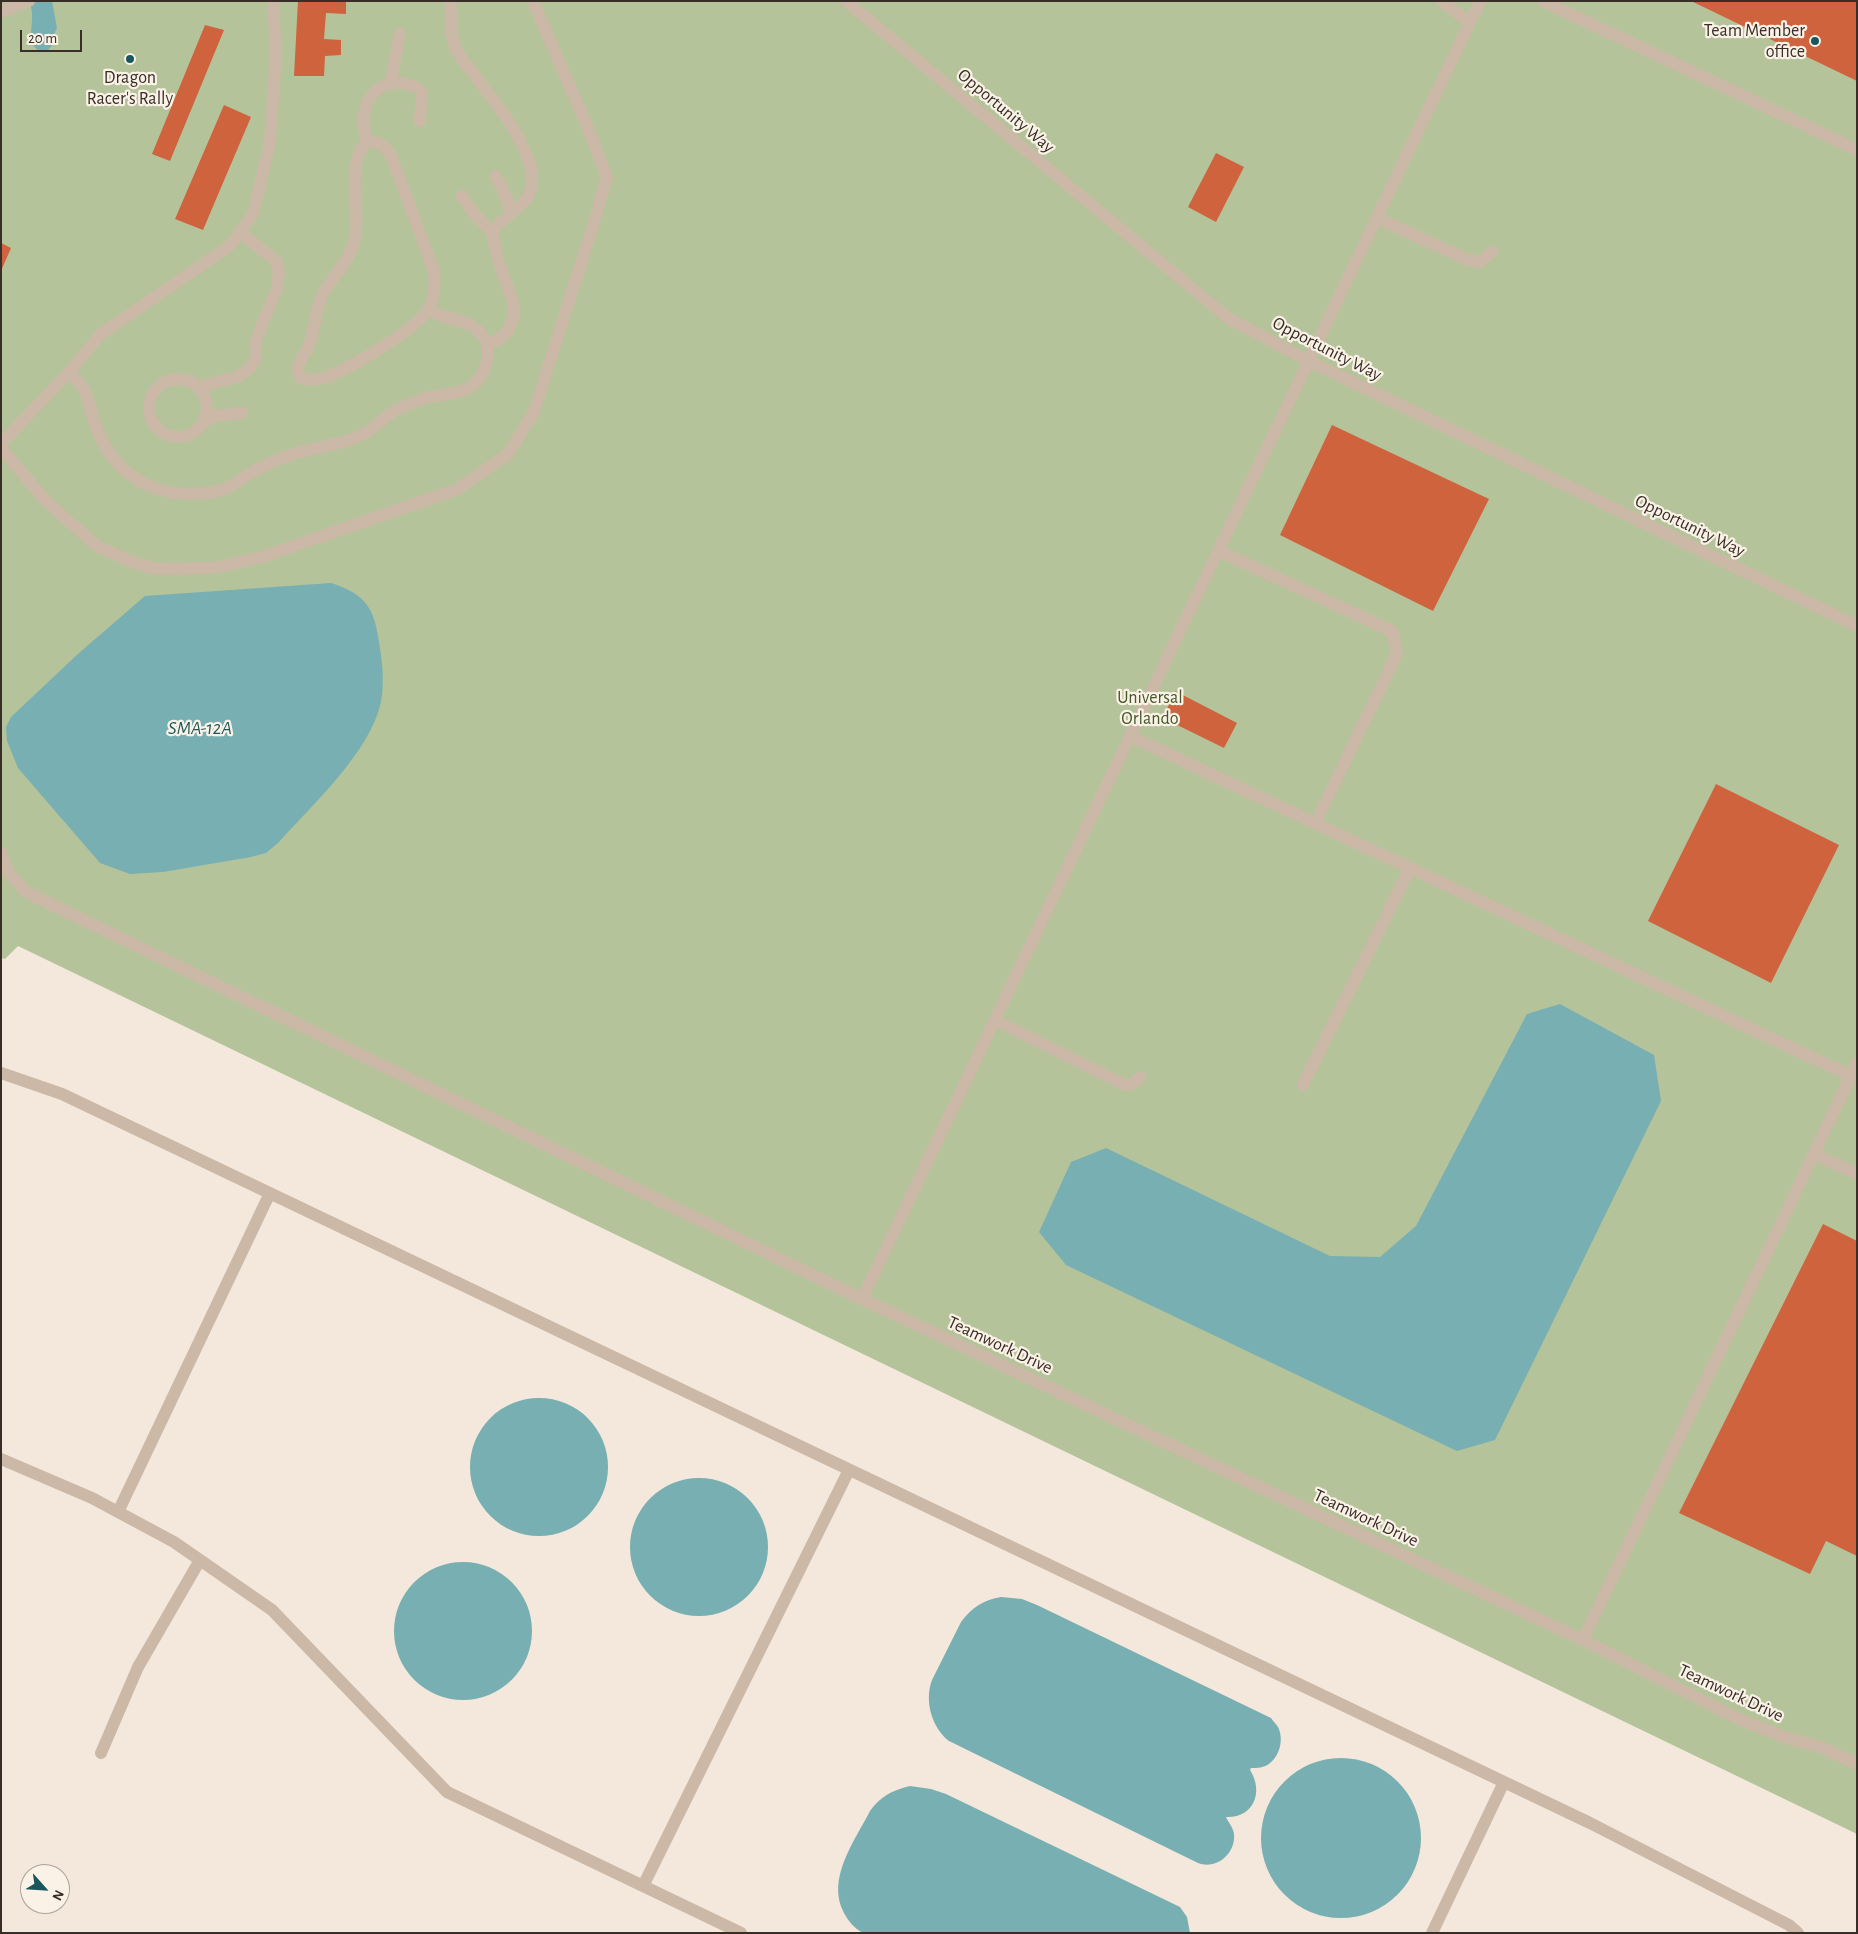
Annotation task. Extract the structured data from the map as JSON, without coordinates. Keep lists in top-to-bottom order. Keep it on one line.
{"streets":{"street":["Opportunity Way","Teamwork Drive"]},"water":["SMA-12A"],"parks":["Universal Orlando"],"places":["Team Member office","Dragon Racer's Rally"],"scale_bar":"20 m","north":"bottom right"}
